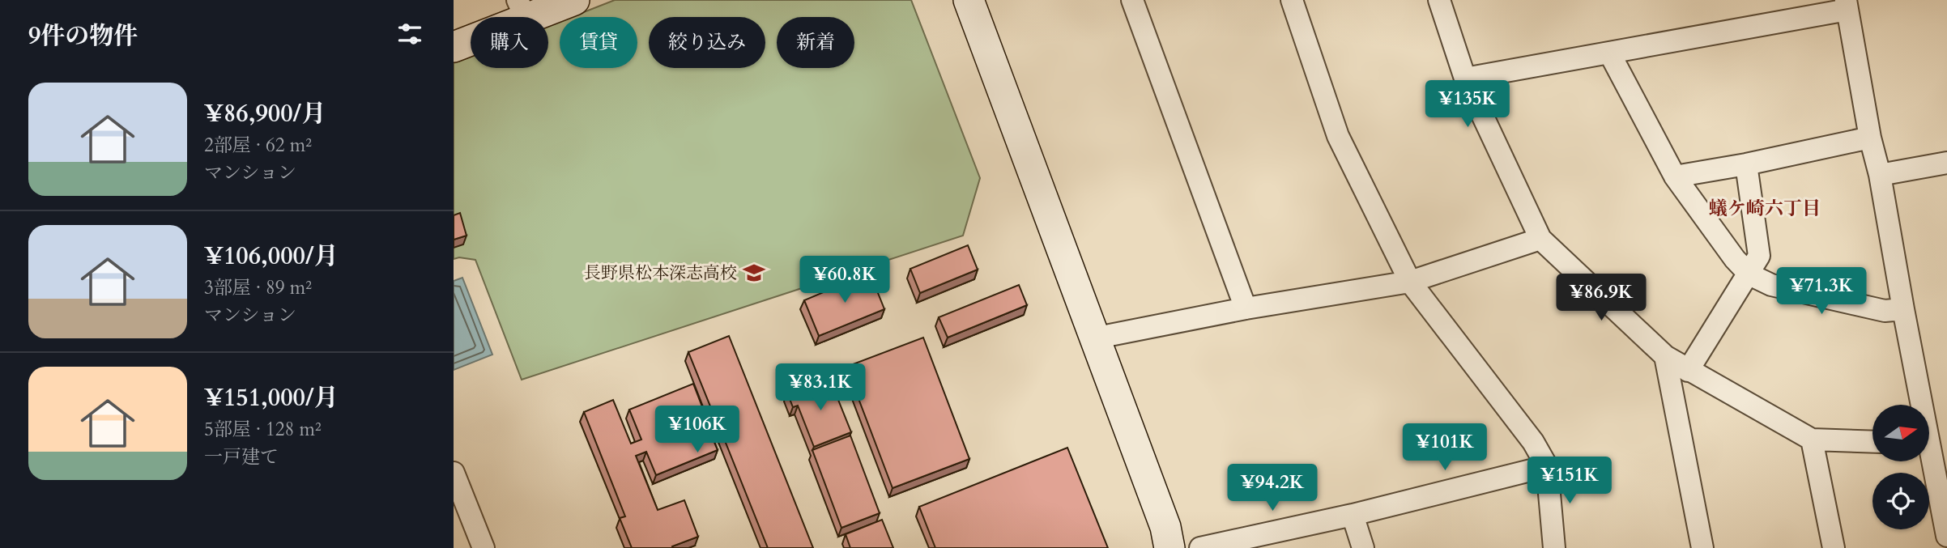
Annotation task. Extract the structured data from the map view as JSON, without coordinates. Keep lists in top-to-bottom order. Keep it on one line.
{"districts":["蟻ケ崎六丁目"],"places":{"school or university":["長野県松本深志高校"]},"north":"right","page":{"heading":"9件の物件","chip":["購入","賃貸","絞り込み","新着"],"list":[{"name":"¥86,900/月","note":"2部屋 · 62 m² · マンション"},{"name":"¥106,000/月","note":"3部屋 · 89 m² · マンション"},{"name":"¥151,000/月","note":"5部屋 · 128 m² · 一戸建て"}],"price":["¥135K","¥60.8K","¥71.3K","¥86.9K","¥83.1K","¥106K","¥101K","¥151K","¥94.2K"]}}
